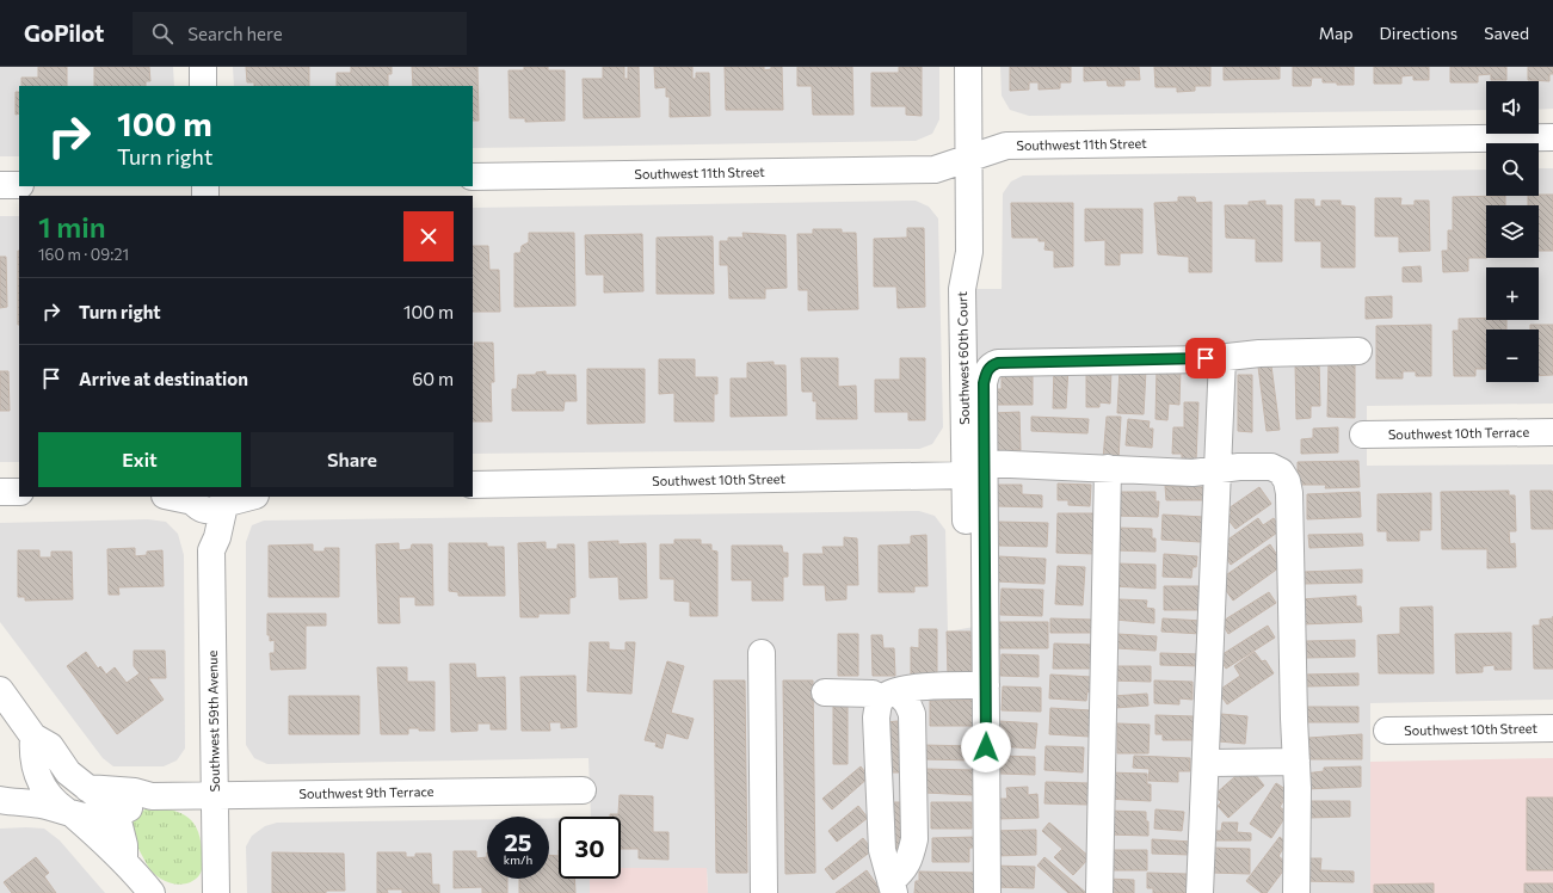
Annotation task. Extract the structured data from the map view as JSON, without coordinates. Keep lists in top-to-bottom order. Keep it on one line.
{"streets":{"street":["Southwest 11th Street","Southwest 60th Court","Southwest 10th Terrace","Southwest 10th Street","Southwest 59th Avenue","Southwest 9th Terrace"]},"crossings":[["Southwest 11th Street","Southwest 60th Court"],["Southwest 60th Court","Southwest 10th Street"],["Southwest 59th Avenue","Southwest 9th Terrace"]],"page":{"header":"GoPilot","search":"Search here","nav":["Map","Directions","Saved"],"map_buttons":["+","−"],"turn":["100 m","Turn right"],"heading":["1 min","160 m · 09:21"],"list":[{"name":"Turn right","value":"100 m"},{"name":"Arrive at destination","value":"60 m"}],"buttons":["Exit","Share"],"speed":"25 km/h","limit":"30"}}
